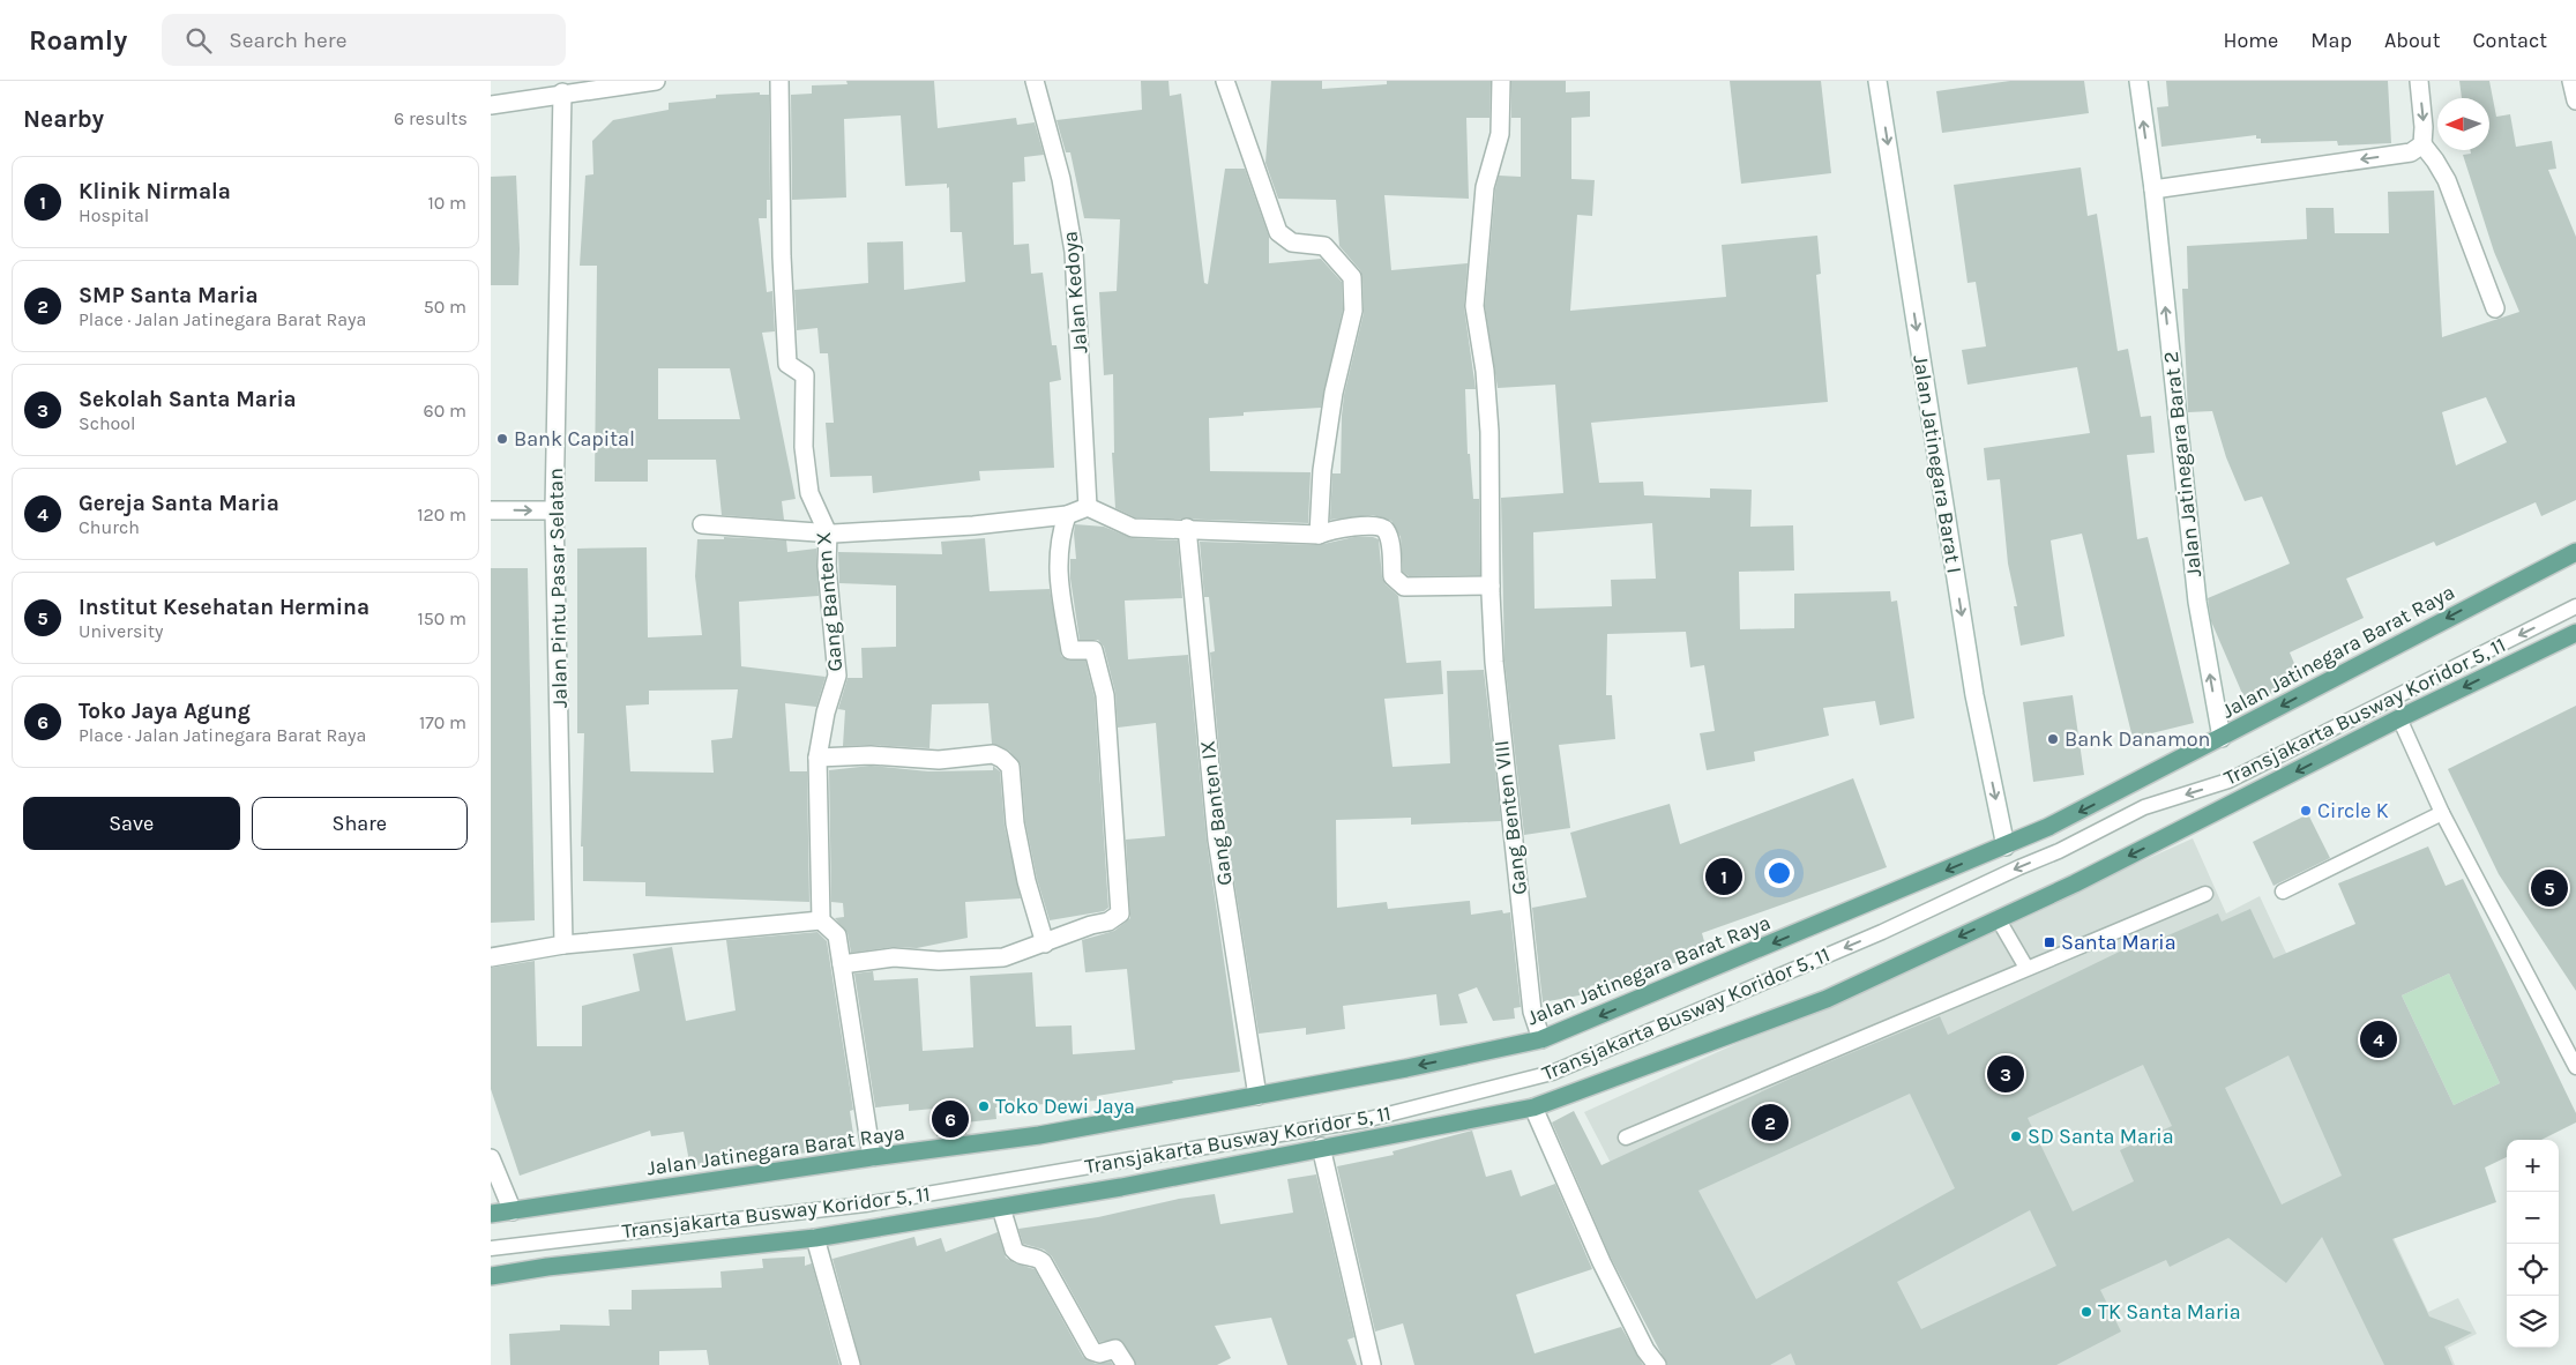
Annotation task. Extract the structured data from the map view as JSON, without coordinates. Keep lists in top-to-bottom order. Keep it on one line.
{"streets":{"main road":["Jalan Jatinegara Barat Raya"],"street":["Jalan Kedoya","Jalan Jatinegara Barat I","Jalan Jatinegara Barat 2","Jalan Pintu Pasar Selatan","Gang Banten X","Gang Banten IX","Gang Benten VIII"],"lane":["Transjakarta Busway Koridor 5, 11"]},"crossings":[["Jalan Jatinegara Barat I","Jalan Jatinegara Barat Raya"],["Jalan Jatinegara Barat 2","Jalan Jatinegara Barat Raya"],["Jalan Jatinegara Barat Raya","Gang Banten IX"],["Jalan Jatinegara Barat Raya","Gang Benten VIII"]],"one_way":["Jalan Jatinegara Barat I","Jalan Jatinegara Barat 2"],"places":{"other":["Bank Capital","Bank Danamon","Circle K","Toko Dewi Jaya","SD Santa Maria","TK Santa Maria"],"transit":["Santa Maria"]},"north":"left","page":{"header":"Roamly","search":"Search here","nav":["Home","Map","About","Contact"],"heading":["Nearby","6 results"],"list":[{"mark":"1","name":"Klinik Nirmala","note":"Hospital","value":"10 m"},{"mark":"2","name":"SMP Santa Maria","note":"Place · Jalan Jatinegara Barat Raya","value":"50 m"},{"mark":"3","name":"Sekolah Santa Maria","note":"School","value":"60 m"},{"mark":"4","name":"Gereja Santa Maria","note":"Church","value":"120 m"},{"mark":"5","name":"Institut Kesehatan Hermina","note":"University","value":"150 m"},{"mark":"6","name":"Toko Jaya Agung","note":"Place · Jalan Jatinegara Barat Raya","value":"170 m"}],"buttons":["Save","Share"],"pins":["1","5","4","3","6","2"],"map_buttons":["+","−"]}}
